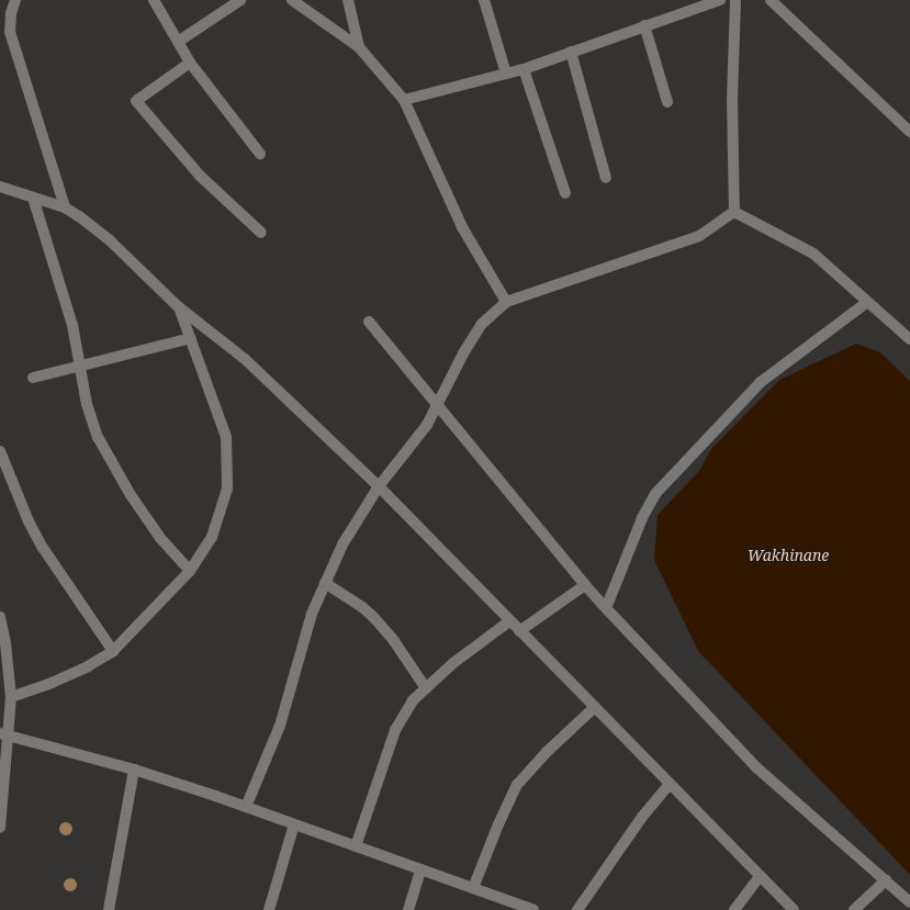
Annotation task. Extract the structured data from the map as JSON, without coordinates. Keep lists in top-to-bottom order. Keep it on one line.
{"water":["Wakhinane"]}
